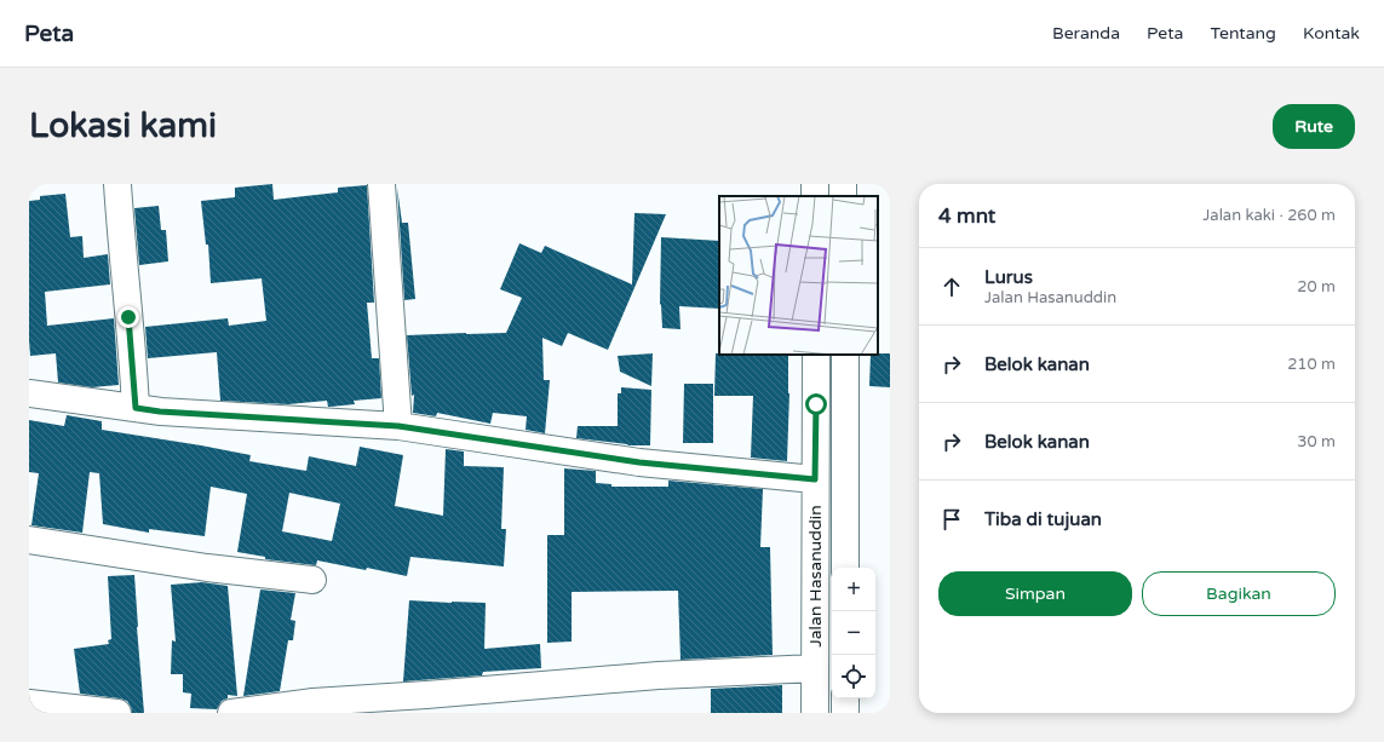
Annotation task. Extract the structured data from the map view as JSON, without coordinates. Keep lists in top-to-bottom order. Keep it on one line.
{"streets":{"street":["Jalan Hasanuddin"]},"page":{"header":"Peta","nav":["Beranda","Peta","Tentang","Kontak"],"buttons":["Rute",["Simpan","Bagikan"]],"title":"Lokasi kami","heading":["4 mnt","Jalan kaki · 260 m"],"list":[["Lurus","Jalan Hasanuddin","20 m"],["Belok kanan","210 m"],["Belok kanan","30 m"],"Tiba di tujuan"],"map_buttons":["+","−"]}}
